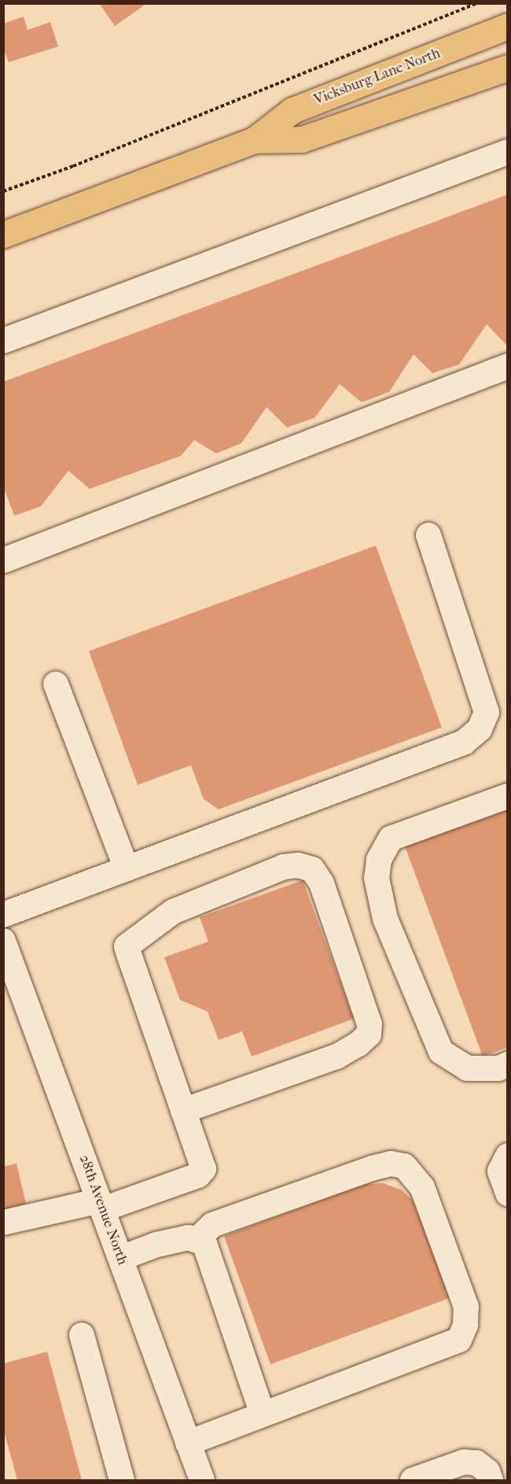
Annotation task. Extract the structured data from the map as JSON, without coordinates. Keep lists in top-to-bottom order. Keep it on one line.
{"streets":{"main road":["Vicksburg Lane North"],"street":["28th Avenue North"]}}
